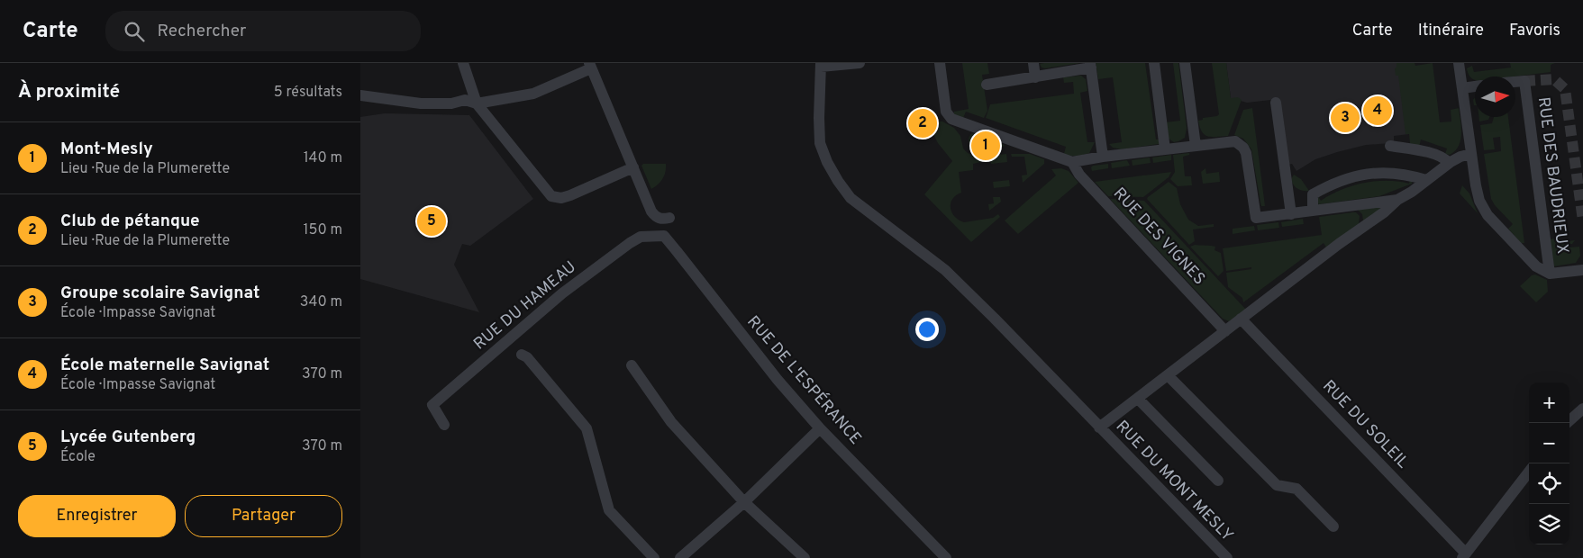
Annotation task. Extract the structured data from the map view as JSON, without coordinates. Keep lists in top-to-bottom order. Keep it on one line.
{"streets":{"street":["RUE DES BAUDRIEUX","RUE DES VIGNES","RUE DU HAMEAU","RUE DE L'ESPÉRANCE","RUE DU SOLEIL","RUE DU MONT MESLY"]},"crossings":[["RUE DU HAMEAU","RUE DE L'ESPÉRANCE"]],"north":"right","page":{"header":"Carte","search":"Rechercher","nav":["Carte","Itinéraire","Favoris"],"heading":["À proximité","5 résultats"],"pins":["4","3","2","1","5"],"list":[{"mark":"1","name":"Mont-Mesly","note":"Lieu · Rue de la Plumerette","value":"140 m"},{"mark":"2","name":"Club de pétanque","note":"Lieu · Rue de la Plumerette","value":"150 m"},{"mark":"3","name":"Groupe scolaire Savignat","note":"École · Impasse Savignat","value":"340 m"},{"mark":"4","name":"École maternelle Savignat","note":"École · Impasse Savignat","value":"370 m"},{"mark":"5","name":"Lycée Gutenberg","note":"École","value":"370 m"}],"map_buttons":["+","−"],"buttons":["Enregistrer","Partager"]}}
